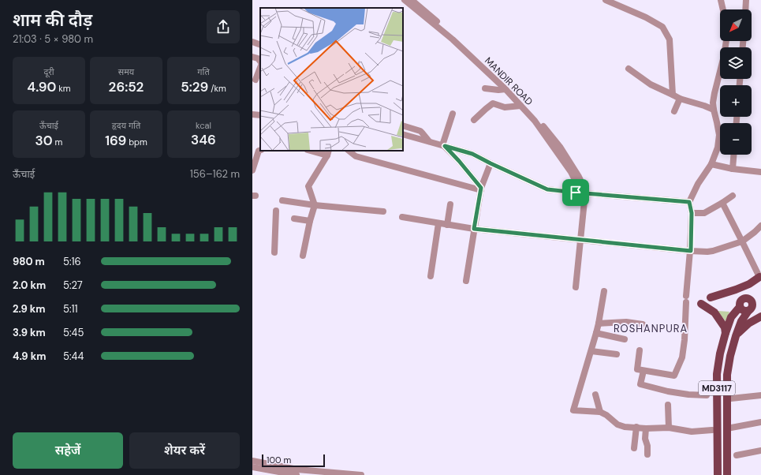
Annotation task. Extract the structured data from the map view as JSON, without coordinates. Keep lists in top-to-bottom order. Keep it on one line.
{"streets":{"main road":["MD3117"],"street":["MANDIR ROAD"]},"districts":["ROSHANPURA"],"scale_bar":"100 m","north":"bottom left","page":{"heading":["शाम की दौड़","21:03 · 5 × 980 m"],"map_buttons":["+","−"],"stats":[["दूरी","4.90 km"],["समय","26:52"],["गति","5:29 /km"],["ऊँचाई","30 m"],["हृदय गति","169 bpm"],["kcal","346"]],"chart":["ऊँचाई","156–162 m"],"list":[{"name":"980 m","note":"5:16"},{"name":"2.0 km","note":"5:27"},{"name":"2.9 km","note":"5:11"},{"name":"3.9 km","note":"5:45"},{"name":"4.9 km","note":"5:44"}],"buttons":["सहेजें","शेयर करें"],"scale":"100 m"}}
